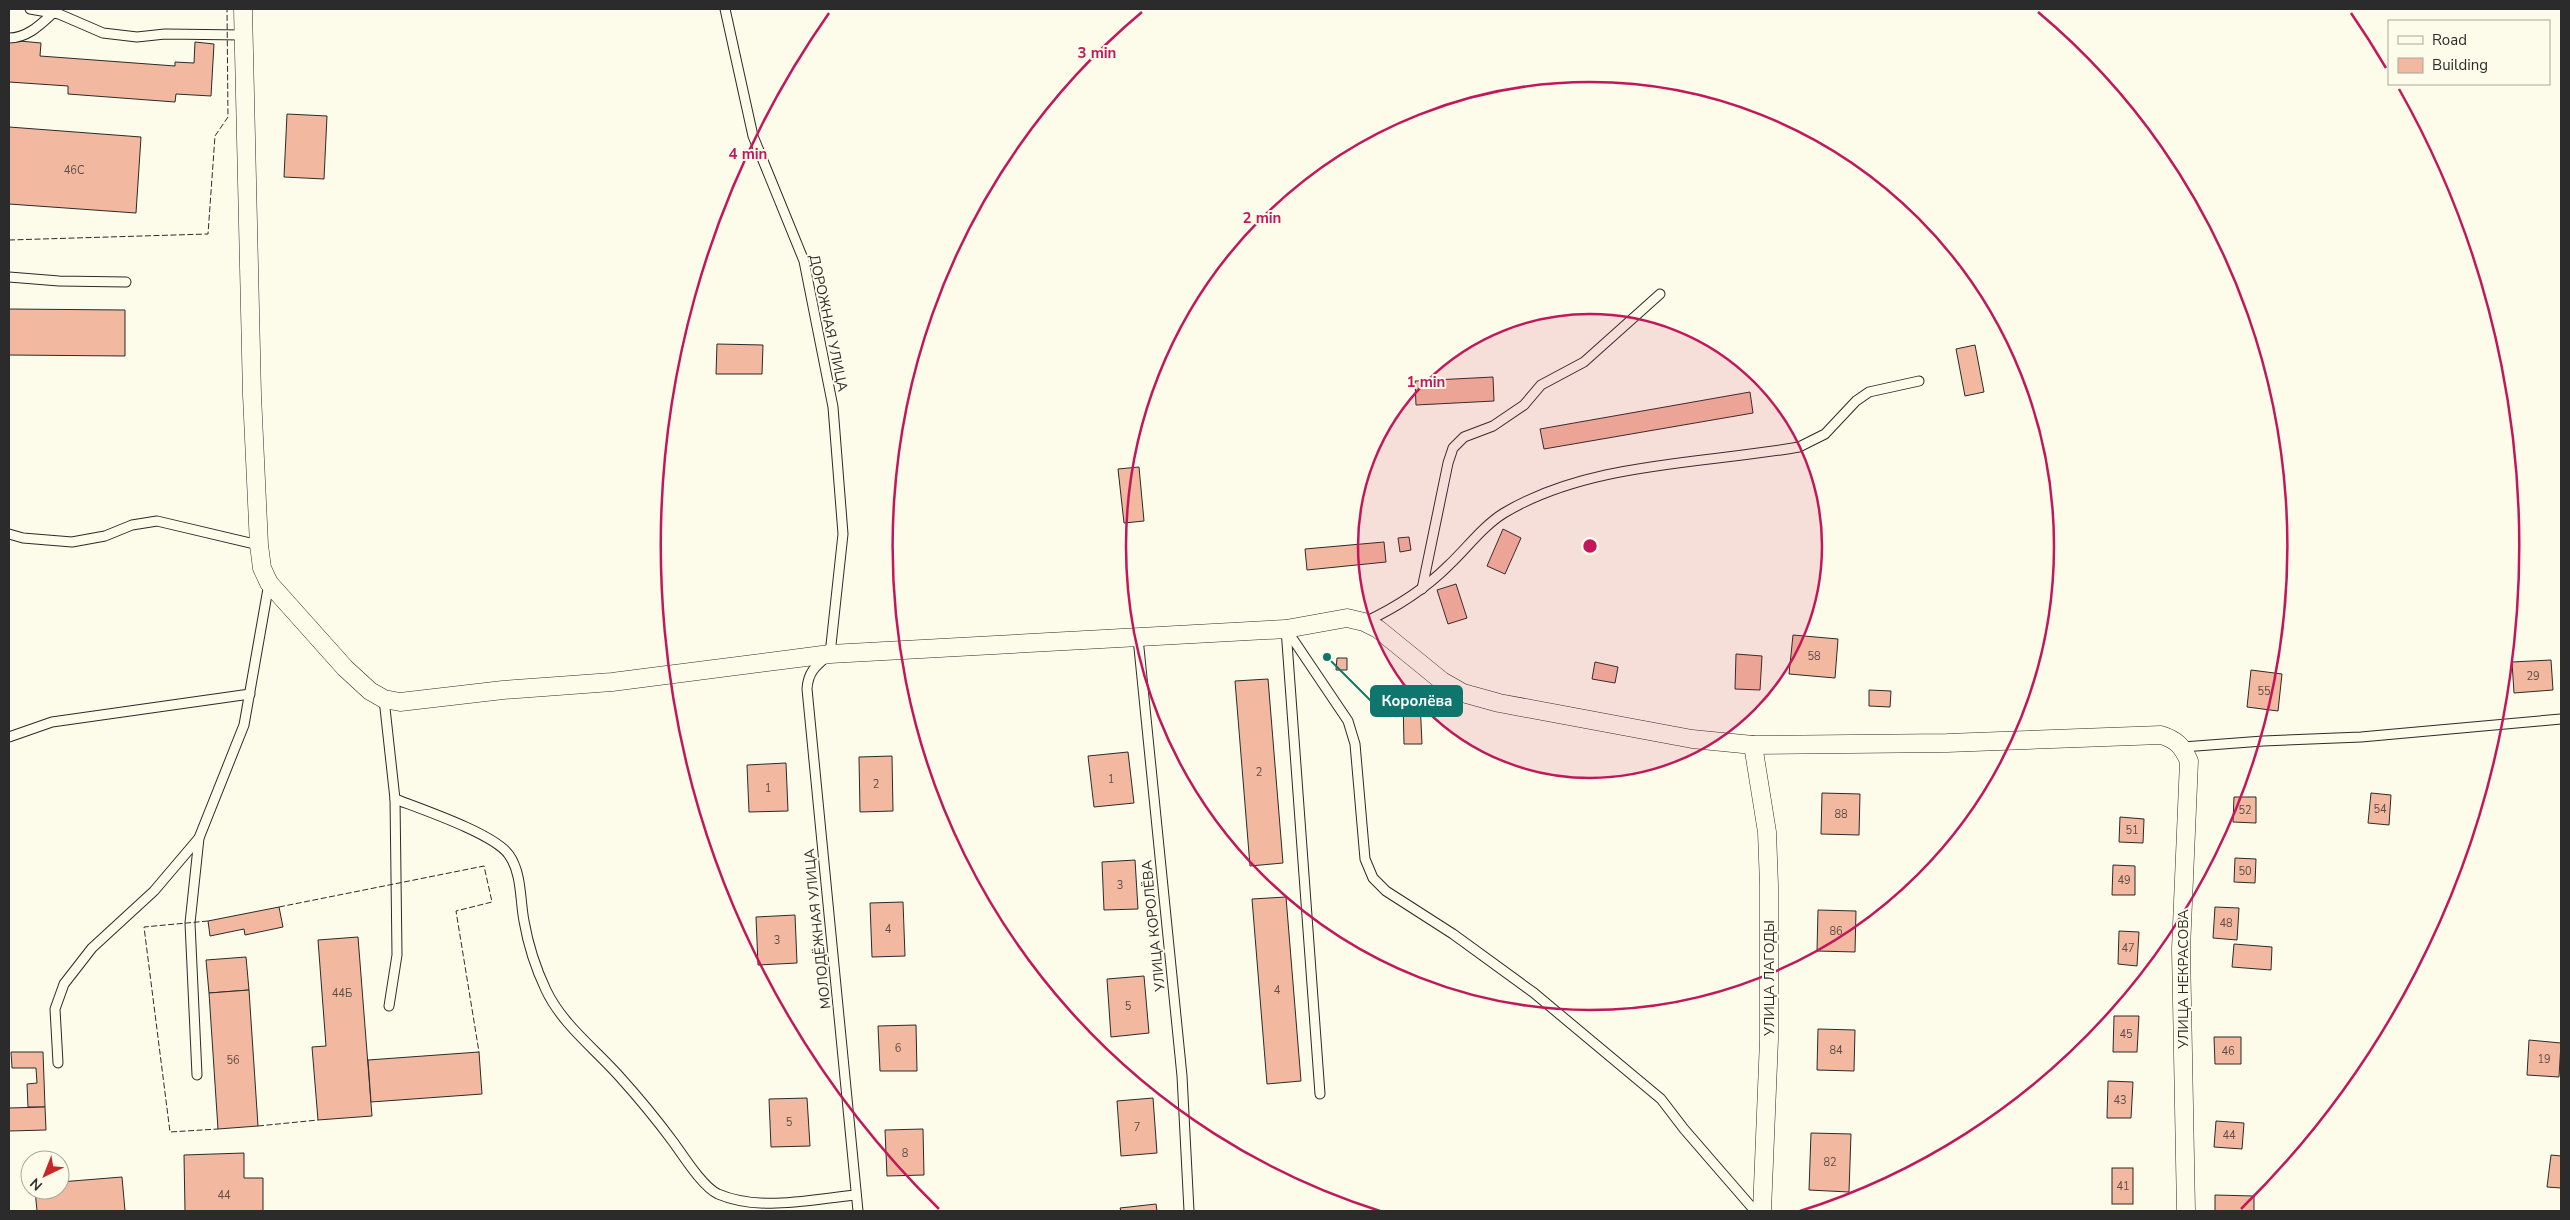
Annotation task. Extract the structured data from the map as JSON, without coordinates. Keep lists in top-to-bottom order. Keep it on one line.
{"streets":{"street":["УЛИЦА ЛАГОДЫ","УЛИЦА НЕКРАСОВА"],"lane":["ДОРОЖНАЯ УЛИЦА","УЛИЦА КОРОЛЁВА","МОЛОДЁЖНАЯ УЛИЦА"]},"crossings":[["ДОРОЖНАЯ УЛИЦА","МОЛОДЁЖНАЯ УЛИЦА"]],"places":["Королёва"],"house_numbers":["46С","58","29","55","2","1","2","1","54","52","88","51","50","49","3","48","4","86","3","47","4","44Б","5","45","6","84","46","19","56","43","5","7","44","8","82","41","44"],"legend":["Road","Building"],"north":"bottom left","rings":["3 min","4 min","2 min","1 min"]}
